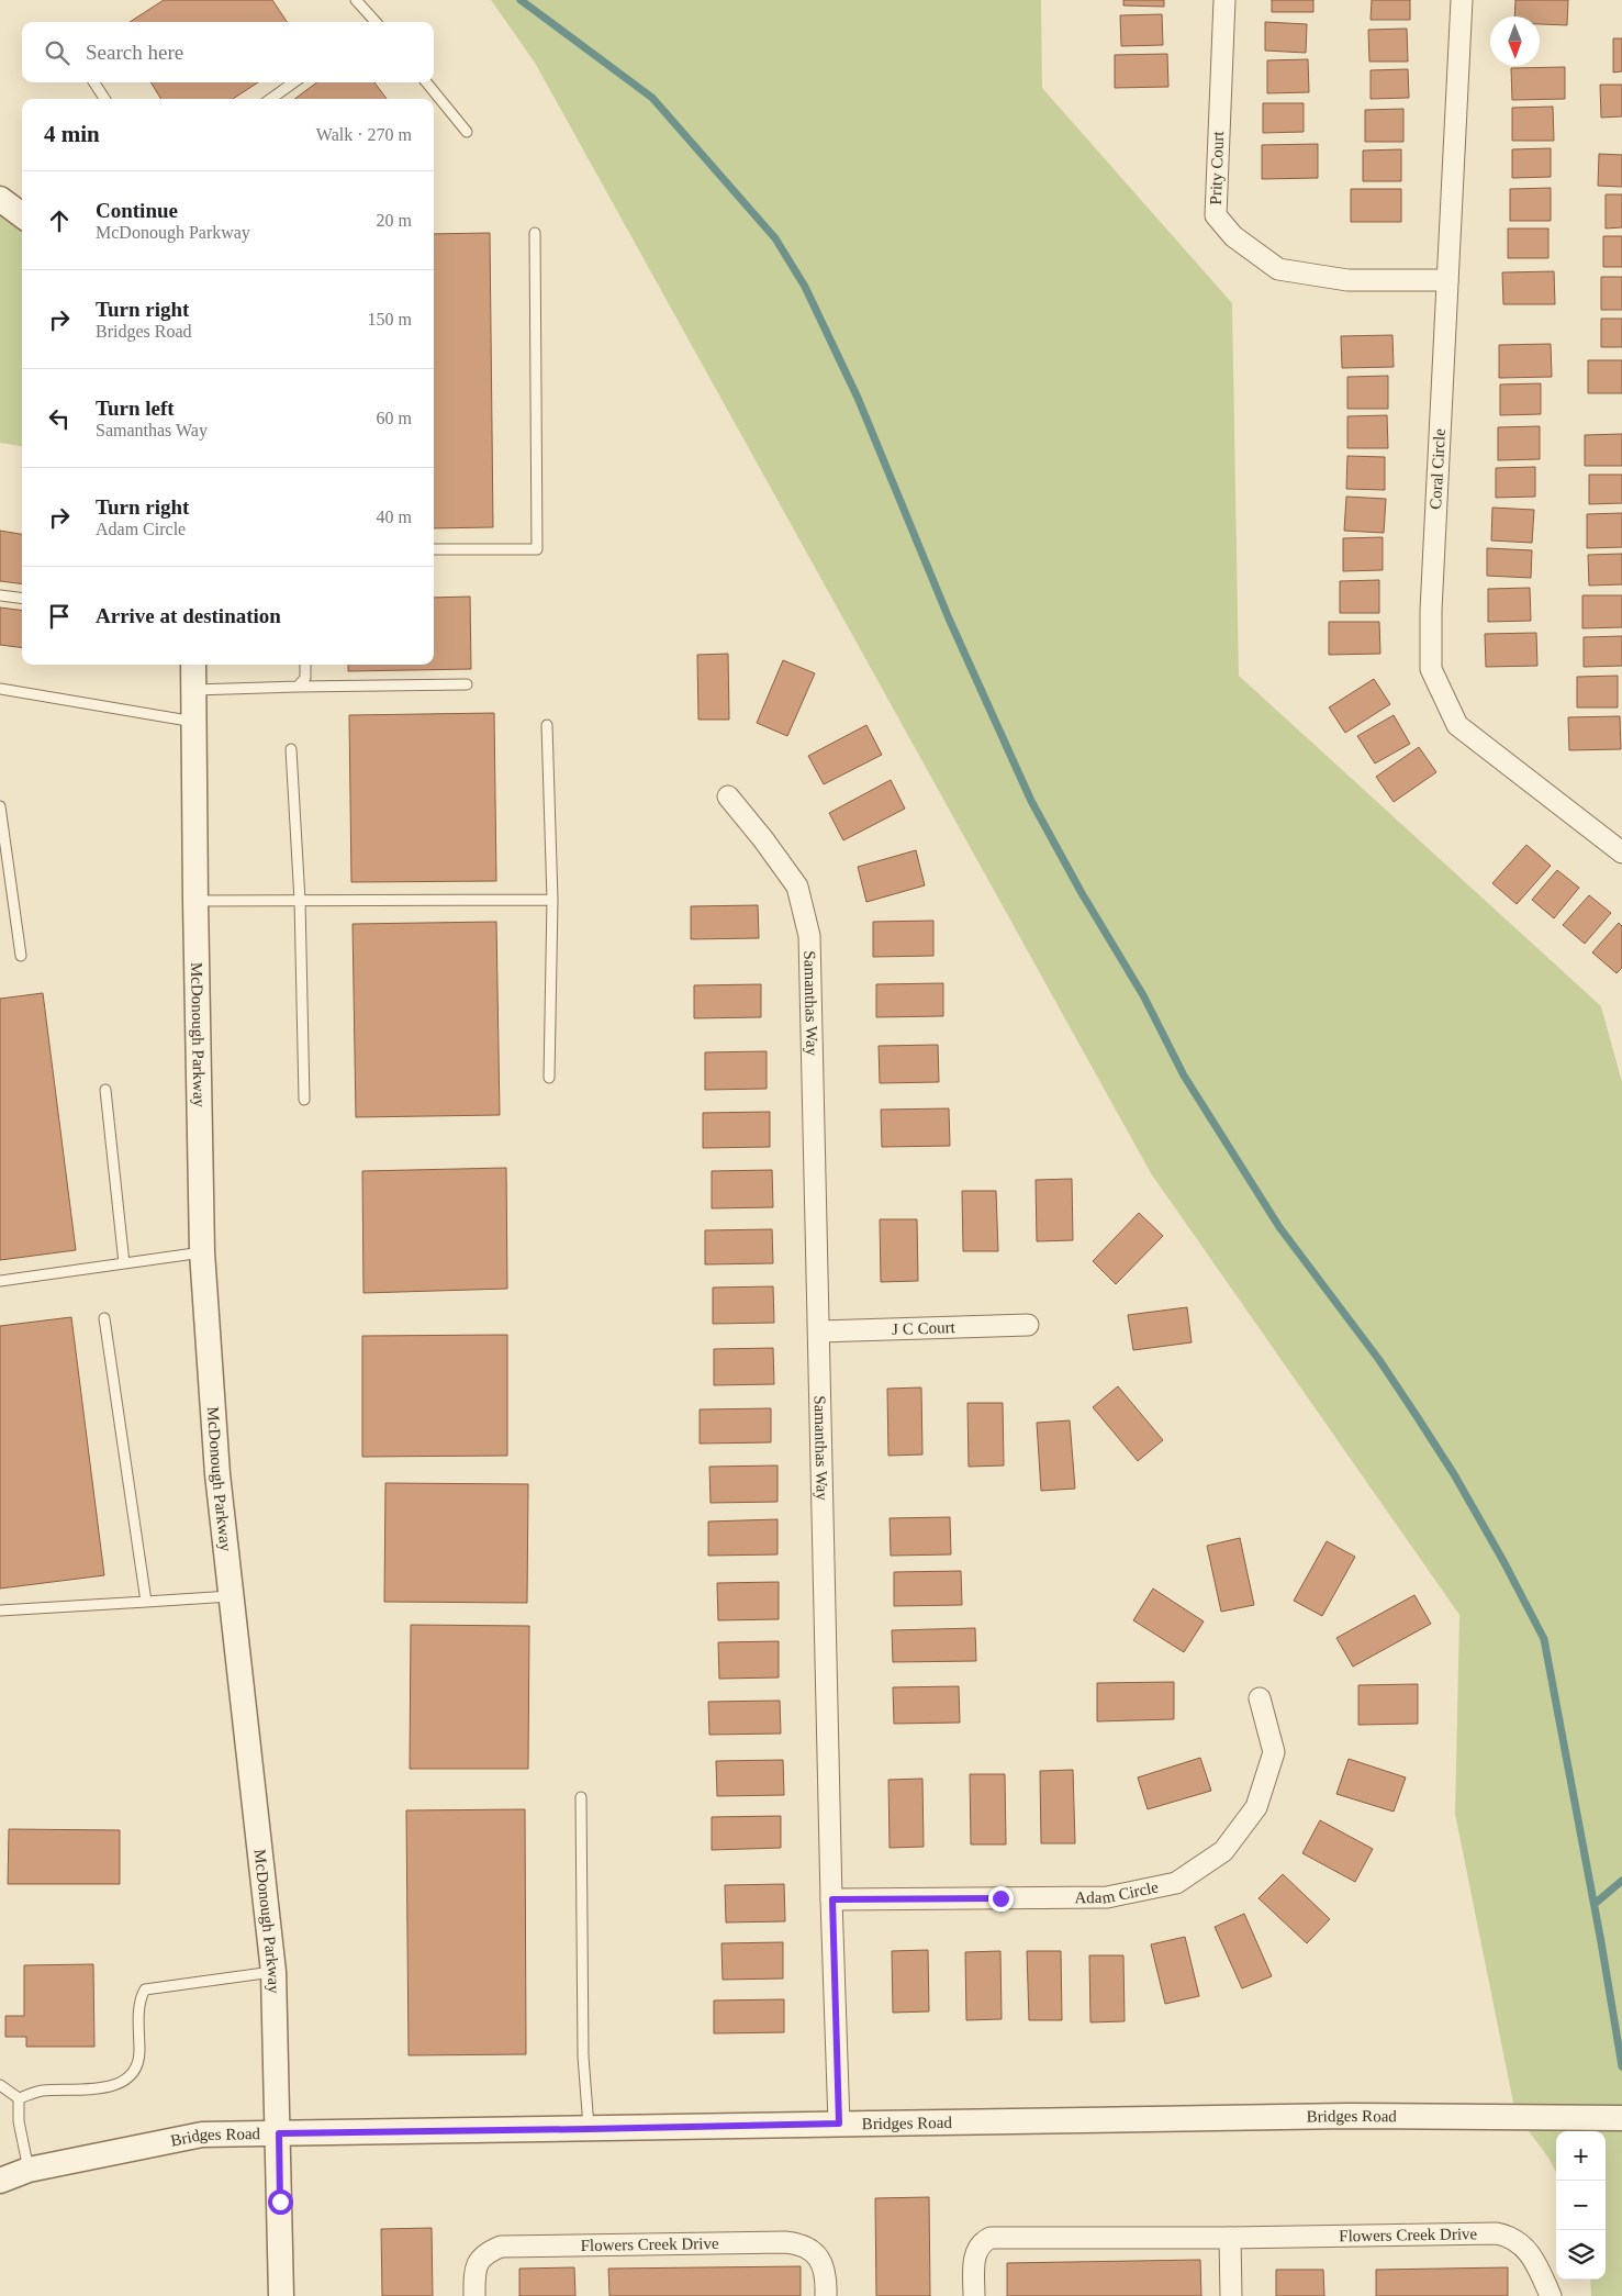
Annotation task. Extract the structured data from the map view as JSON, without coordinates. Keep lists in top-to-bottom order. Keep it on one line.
{"streets":{"street":["Prity Court","Coral Circle","Samanthas Way","McDonough Parkway","J C Court","Adam Circle","Bridges Road","Flowers Creek Drive"]},"crossings":[["Prity Court","Coral Circle"],["Samanthas Way","J C Court"],["Samanthas Way","Adam Circle"],["Samanthas Way","Bridges Road"],["McDonough Parkway","Bridges Road"]],"north":"bottom","page":{"search":"Search here","heading":["4 min","Walk · 270 m"],"list":[["Continue","McDonough Parkway","20 m"],["Turn right","Bridges Road","150 m"],["Turn left","Samanthas Way","60 m"],["Turn right","Adam Circle","40 m"],"Arrive at destination"],"map_buttons":["+","−"]}}
